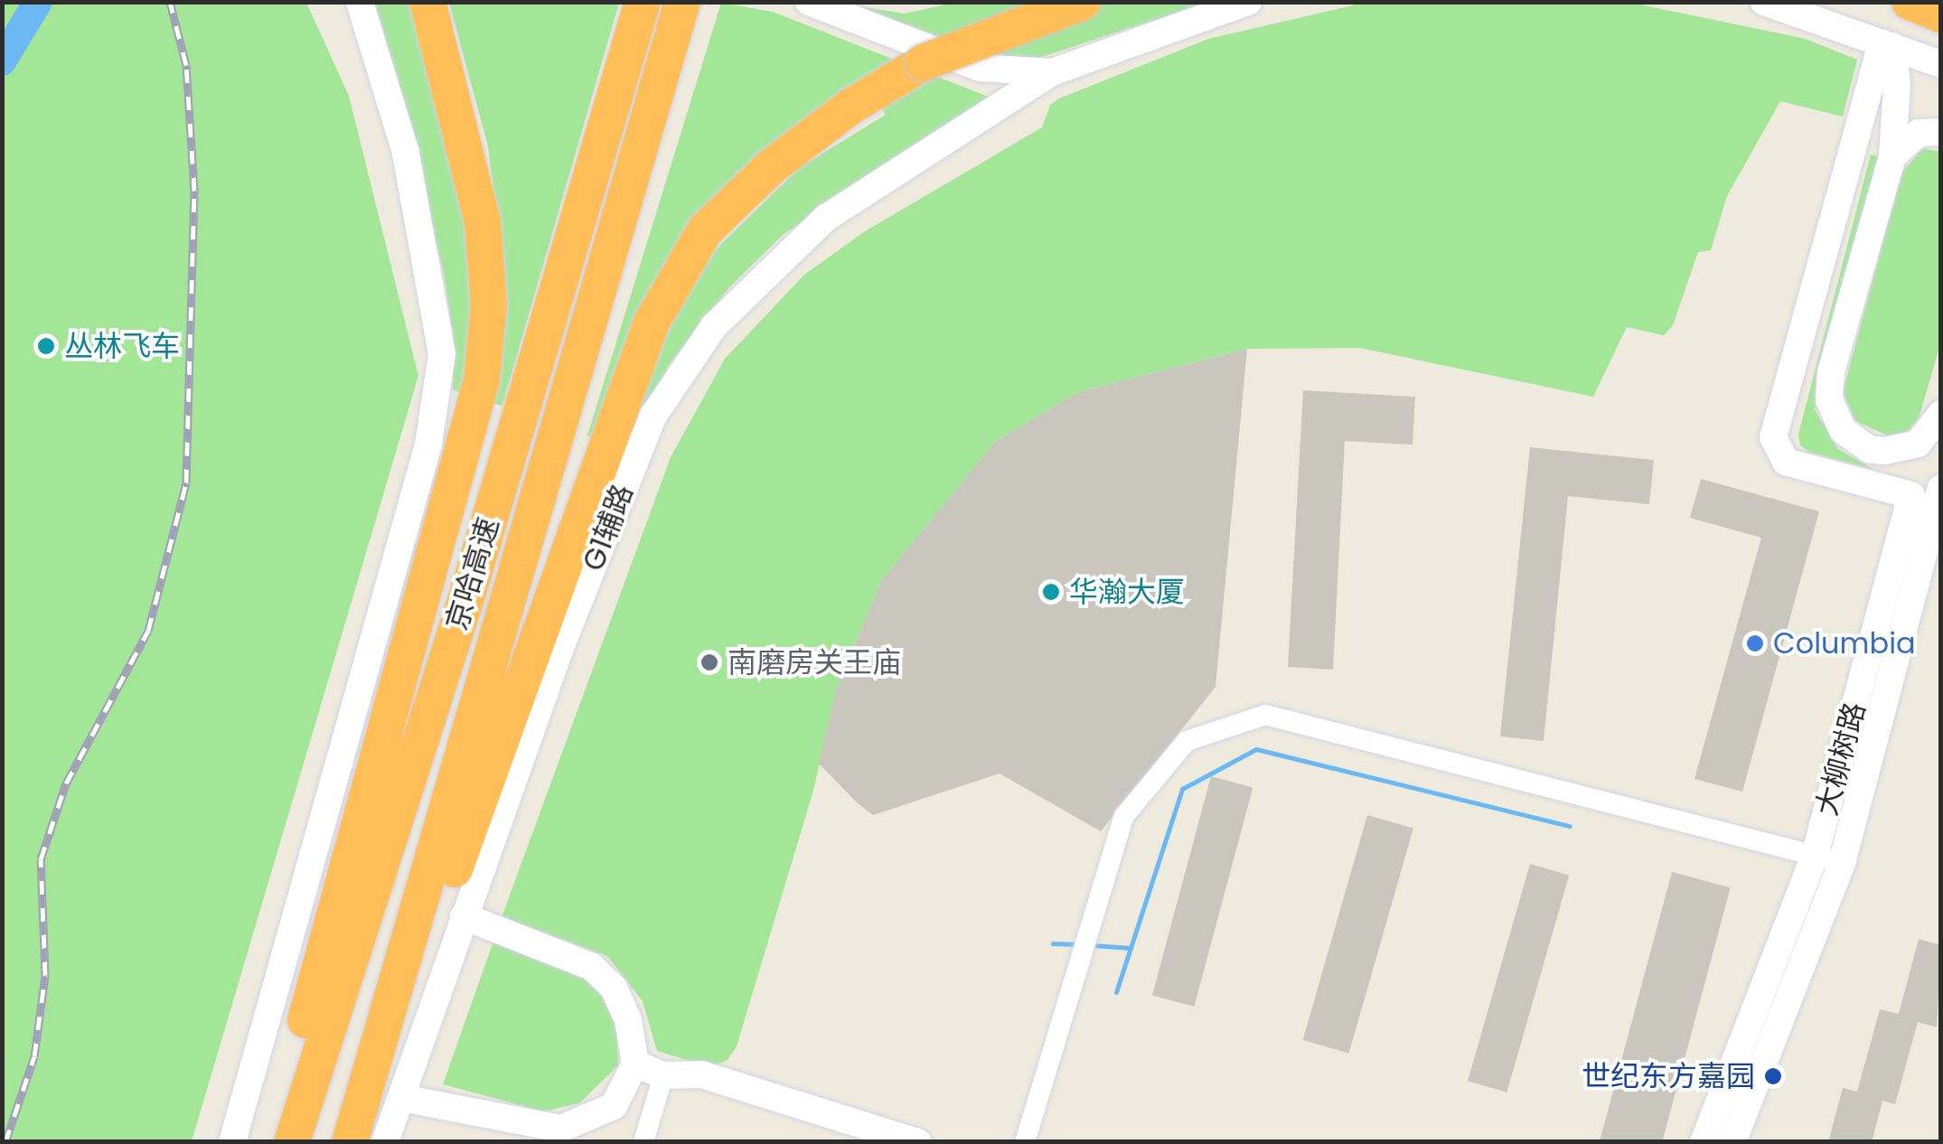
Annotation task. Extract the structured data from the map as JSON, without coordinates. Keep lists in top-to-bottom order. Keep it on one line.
{"streets":{"highway":["京哈高速"],"street":["G1辅路","大柳树路"]},"places":["丛林飞车","华瀚大厦","Columbia","南磨房关王庙","世纪东方嘉园"]}
